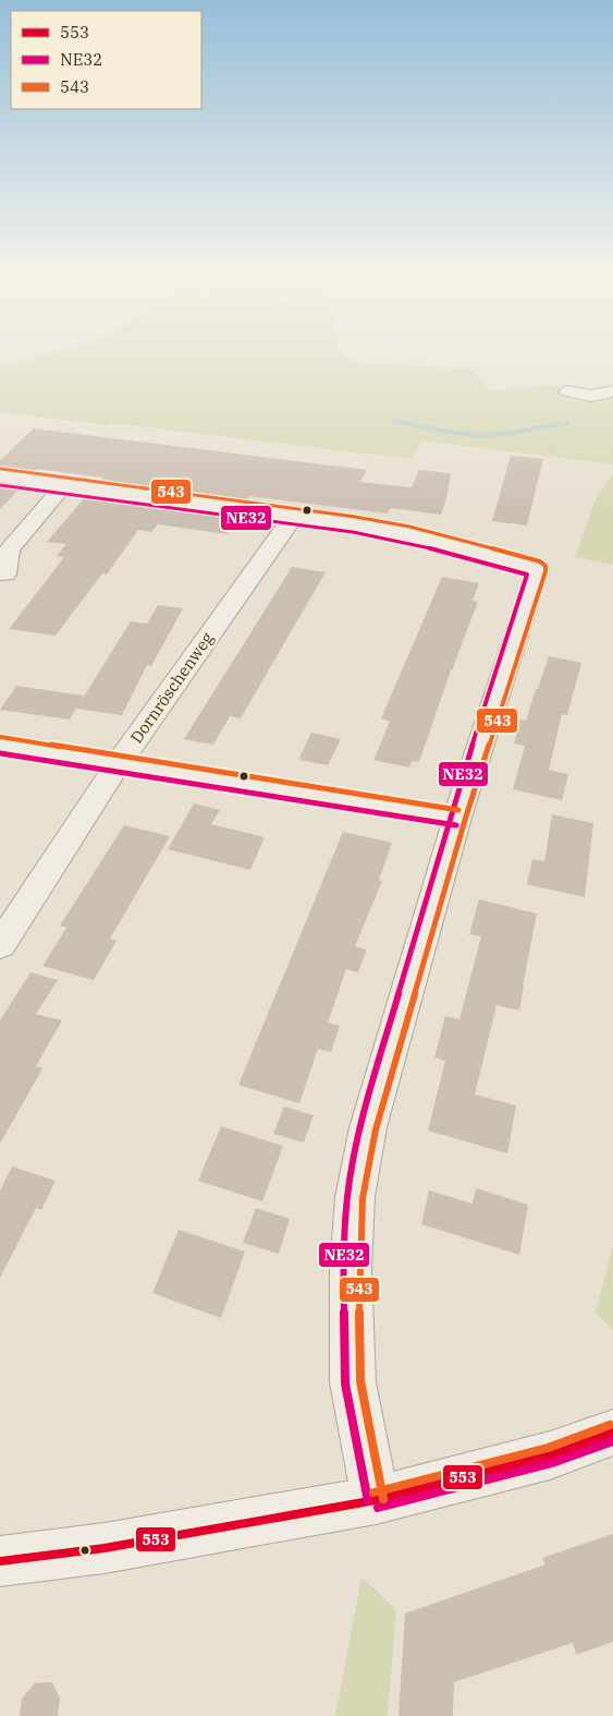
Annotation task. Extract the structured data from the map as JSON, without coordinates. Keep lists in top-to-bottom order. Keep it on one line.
{"streets":{"street":["Dornröschenweg"]},"lines":["transit line 543","transit line NE32","transit line 553"],"legend":["553","NE32","543"]}
